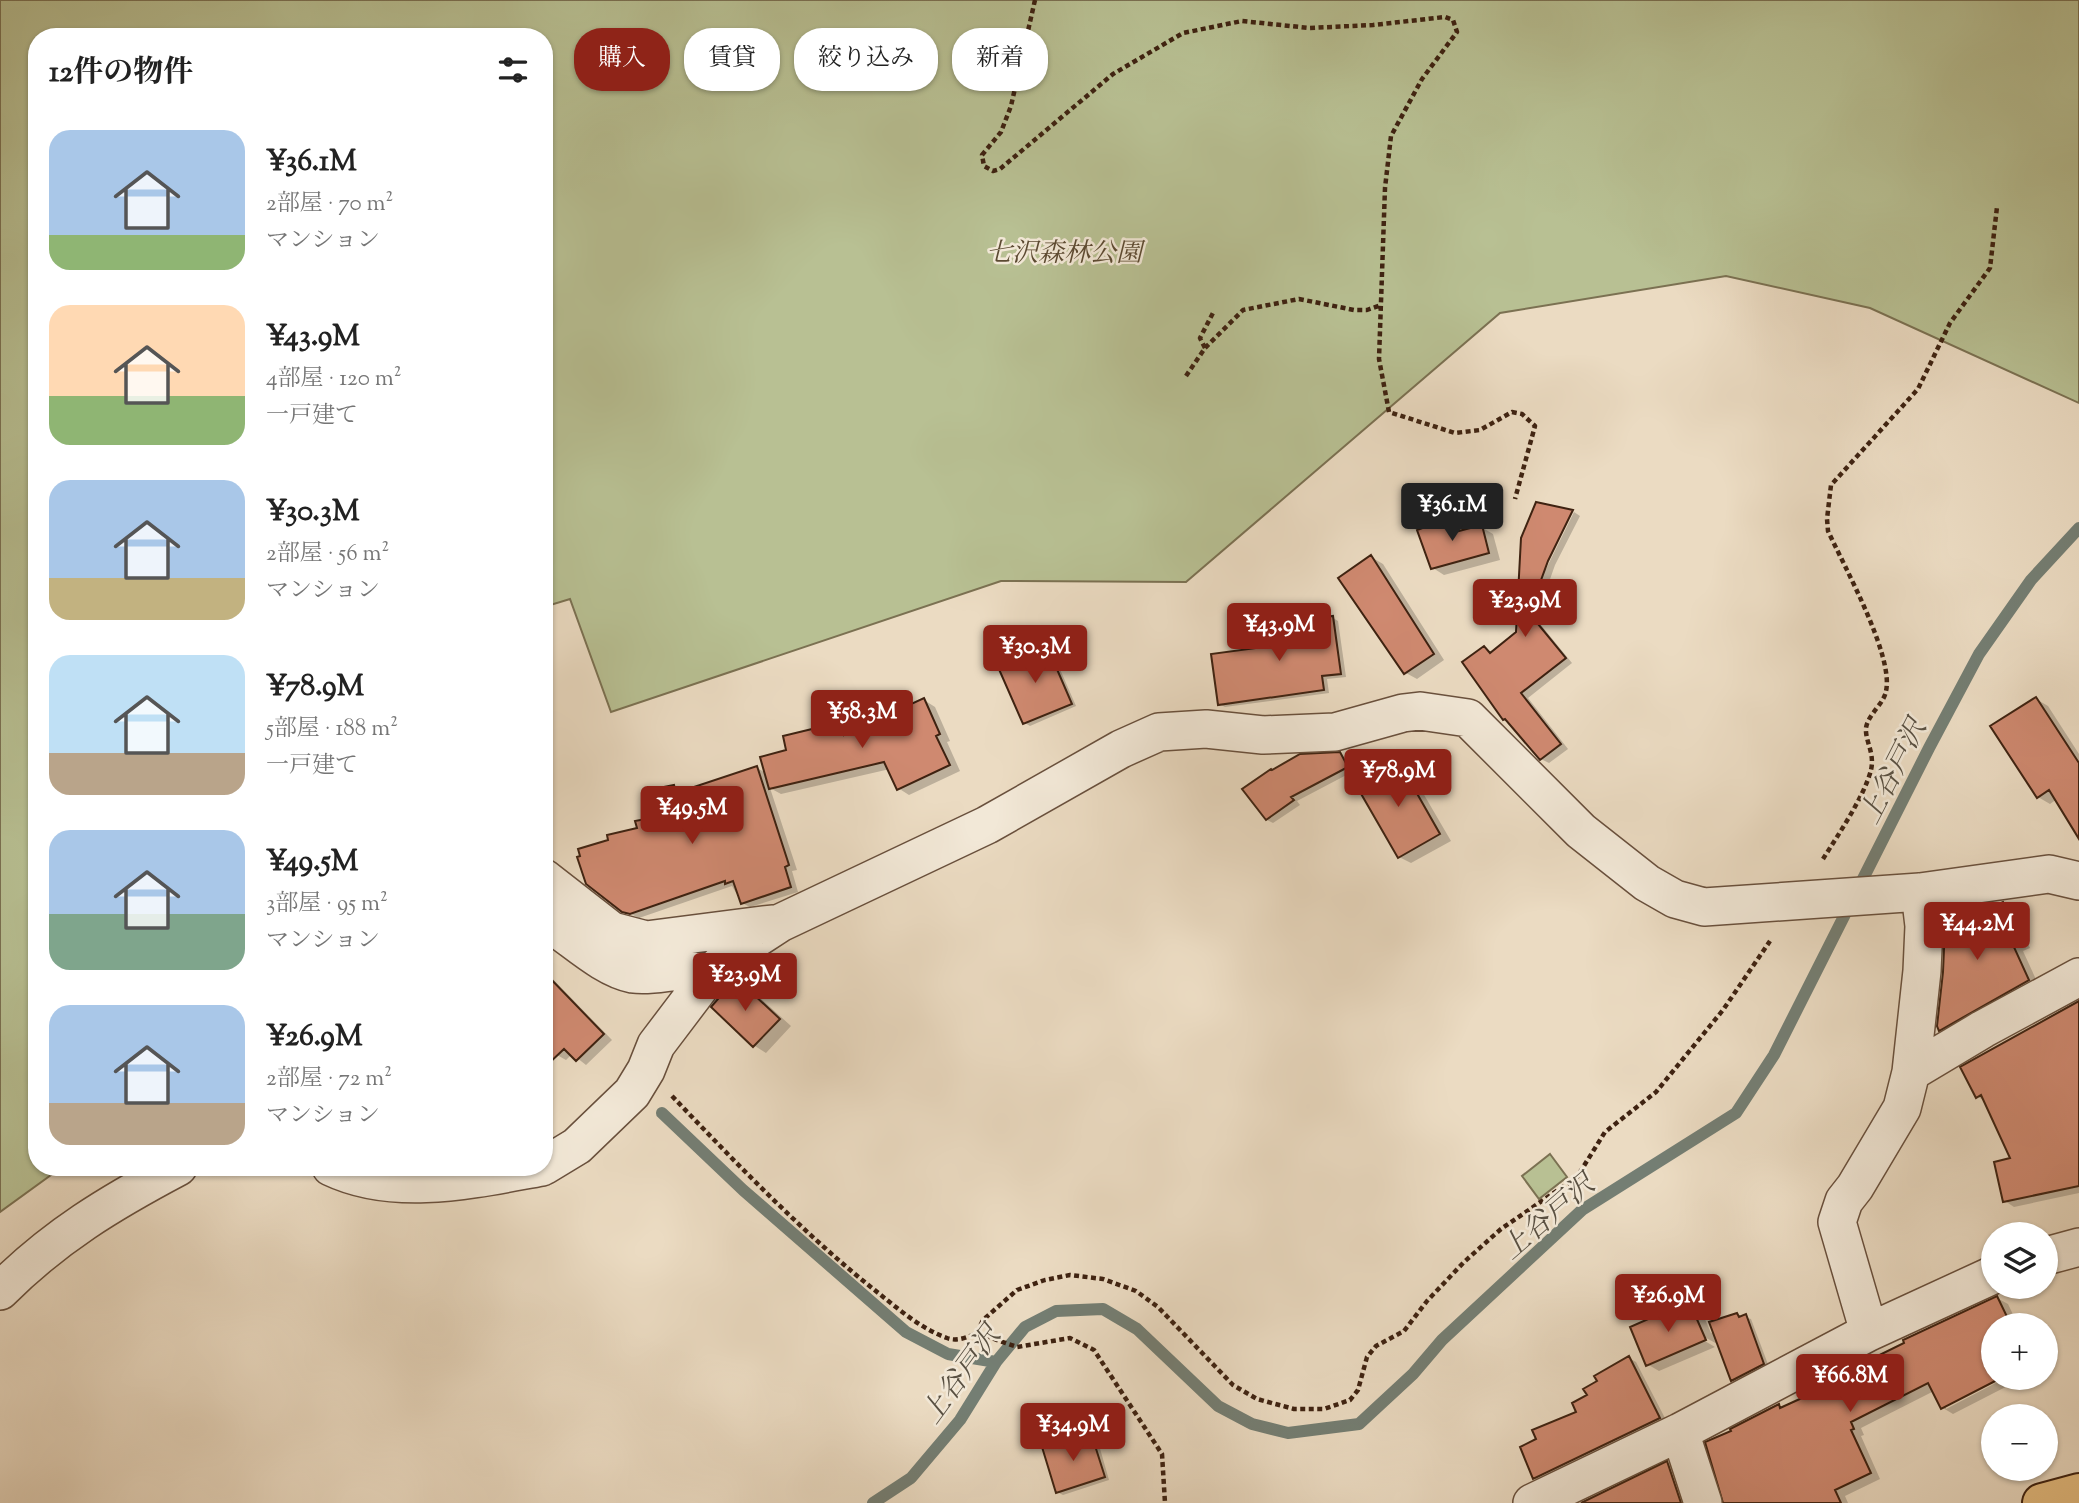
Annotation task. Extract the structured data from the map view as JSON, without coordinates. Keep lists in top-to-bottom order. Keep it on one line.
{"water":["上谷戸沢"],"parks":["七沢森林公園"],"page":{"chip":["購入","賃貸","絞り込み","新着"],"heading":"12件の物件","list":[{"name":"¥36.1M","note":"2部屋 · 70 m² · マンション"},{"name":"¥43.9M","note":"4部屋 · 120 m² · 一戸建て"},{"name":"¥30.3M","note":"2部屋 · 56 m² · マンション"},{"name":"¥78.9M","note":"5部屋 · 188 m² · 一戸建て"},{"name":"¥49.5M","note":"3部屋 · 95 m² · マンション"},{"name":"¥26.9M","note":"2部屋 · 72 m² · マンション"}],"price":["¥36.1M","¥23.9M","¥43.9M","¥30.3M","¥58.3M","¥78.9M","¥49.5M","¥44.2M","¥23.9M","¥26.9M","¥66.8M","¥34.9M"],"map_buttons":["+","−"]}}
